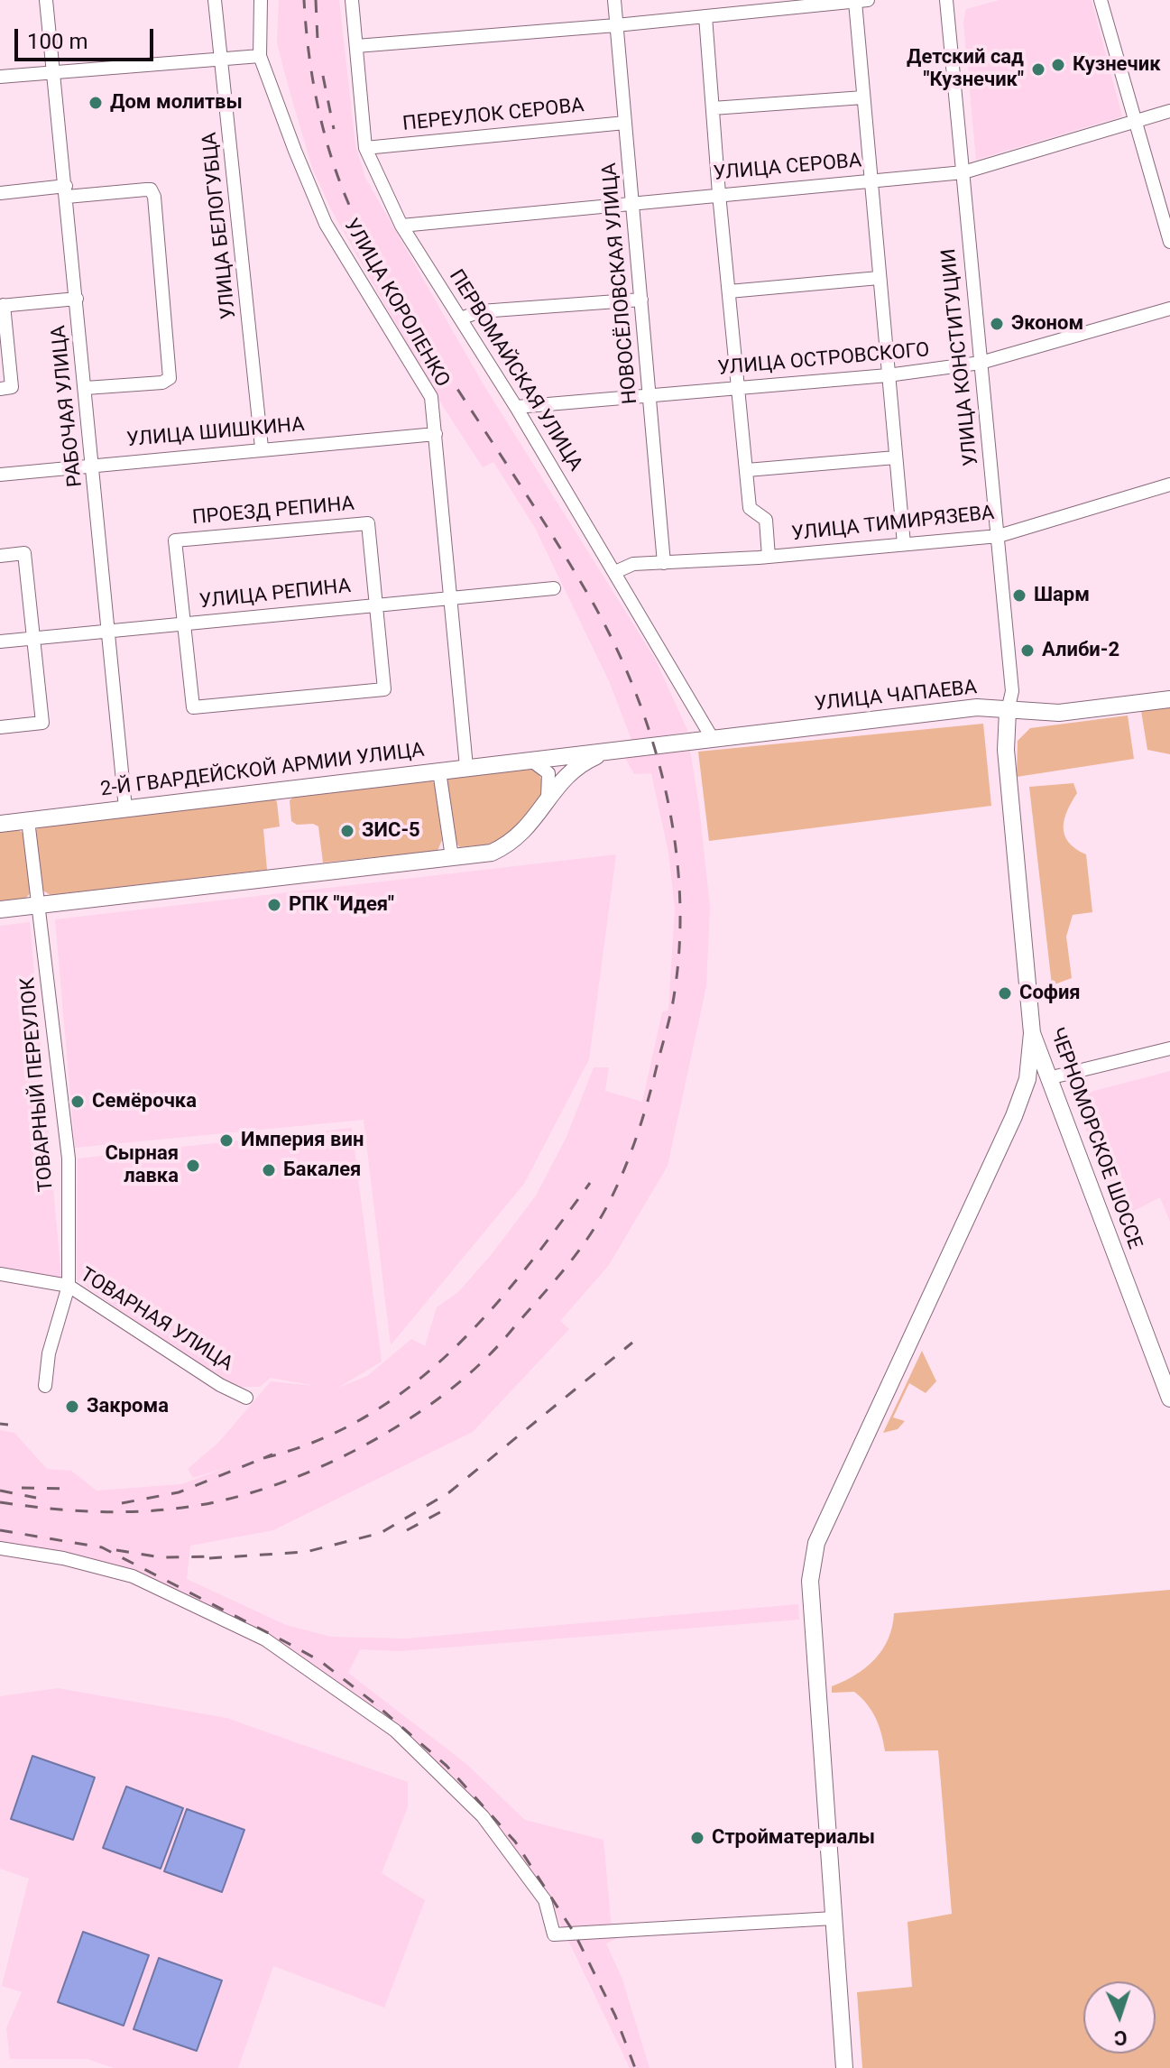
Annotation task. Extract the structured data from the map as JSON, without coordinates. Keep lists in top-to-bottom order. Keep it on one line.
{"streets":{"main road":["УЛИЦА ЧАПАЕВА","2-Й ГВАРДЕЙСКОЙ АРМИИ УЛИЦА","ЧЕРНОМОРСКОЕ ШОССЕ"],"street":["ПЕРЕУЛОК СЕРОВА","УЛИЦА СЕРОВА","УЛИЦА БЕЛОГУБЦА","НОВОСЁЛОВСКАЯ УЛИЦА","УЛИЦА КОРОЛЕНКО","УЛИЦА КОНСТИТУЦИИ","УЛИЦА ОСТРОВСКОГО","ПЕРВОМАЙСКАЯ УЛИЦА","РАБОЧАЯ УЛИЦА","УЛИЦА ШИШКИНА","ПРОЕЗД РЕПИНА","УЛИЦА ТИМИРЯЗЕВА","УЛИЦА РЕПИНА","ТОВАРНЫЙ ПЕРЕУЛОК","ТОВАРНАЯ УЛИЦА"]},"crossings":[["ПЕРЕУЛОК СЕРОВА","НОВОСЁЛОВСКАЯ УЛИЦА"],["ПЕРЕУЛОК СЕРОВА","ПЕРВОМАЙСКАЯ УЛИЦА"],["УЛИЦА СЕРОВА","НОВОСЁЛОВСКАЯ УЛИЦА"],["УЛИЦА СЕРОВА","УЛИЦА КОНСТИТУЦИИ"],["УЛИЦА СЕРОВА","ПЕРВОМАЙСКАЯ УЛИЦА"],["УЛИЦА БЕЛОГУБЦА","УЛИЦА ШИШКИНА"],["НОВОСЁЛОВСКАЯ УЛИЦА","УЛИЦА ОСТРОВСКОГО"],["НОВОСЁЛОВСКАЯ УЛИЦА","УЛИЦА ТИМИРЯЗЕВА"],["УЛИЦА КОРОЛЕНКО","УЛИЦА ШИШКИНА"],["УЛИЦА КОРОЛЕНКО","УЛИЦА РЕПИНА"],["УЛИЦА КОРОЛЕНКО","2-Й ГВАРДЕЙСКОЙ АРМИИ УЛИЦА"],["УЛИЦА КОНСТИТУЦИИ","УЛИЦА ОСТРОВСКОГО"],["УЛИЦА КОНСТИТУЦИИ","УЛИЦА ТИМИРЯЗЕВА"],["УЛИЦА КОНСТИТУЦИИ","УЛИЦА ЧАПАЕВА"],["УЛИЦА КОНСТИТУЦИИ","ЧЕРНОМОРСКОЕ ШОССЕ"],["УЛИЦА ОСТРОВСКОГО","ПЕРВОМАЙСКАЯ УЛИЦА"],["ПЕРВОМАЙСКАЯ УЛИЦА","УЛИЦА ТИМИРЯЗЕВА"],["ПЕРВОМАЙСКАЯ УЛИЦА","УЛИЦА ЧАПАЕВА"],["РАБОЧАЯ УЛИЦА","УЛИЦА ШИШКИНА"],["РАБОЧАЯ УЛИЦА","УЛИЦА РЕПИНА"],["РАБОЧАЯ УЛИЦА","2-Й ГВАРДЕЙСКОЙ АРМИИ УЛИЦА"],["ПРОЕЗД РЕПИНА","УЛИЦА РЕПИНА"],["УЛИЦА ЧАПАЕВА","2-Й ГВАРДЕЙСКОЙ АРМИИ УЛИЦА"],["УЛИЦА ЧАПАЕВА","ЧЕРНОМОРСКОЕ ШОССЕ"],["2-Й ГВАРДЕЙСКОЙ АРМИИ УЛИЦА","ТОВАРНЫЙ ПЕРЕУЛОК"],["ТОВАРНЫЙ ПЕРЕУЛОК","ТОВАРНАЯ УЛИЦА"]],"places":["Кузнечик","Детский сад \"Кузнечик\"","Дом молитвы","Эконом","Шарм","Алиби-2","ЗИС-5","РПК \"Идея\"","София","Семёрочка","Империя вин","Сырная лавка","Бакалея","Закрома","Стройматериалы"],"scale_bar":"100 m","north":"bottom"}
